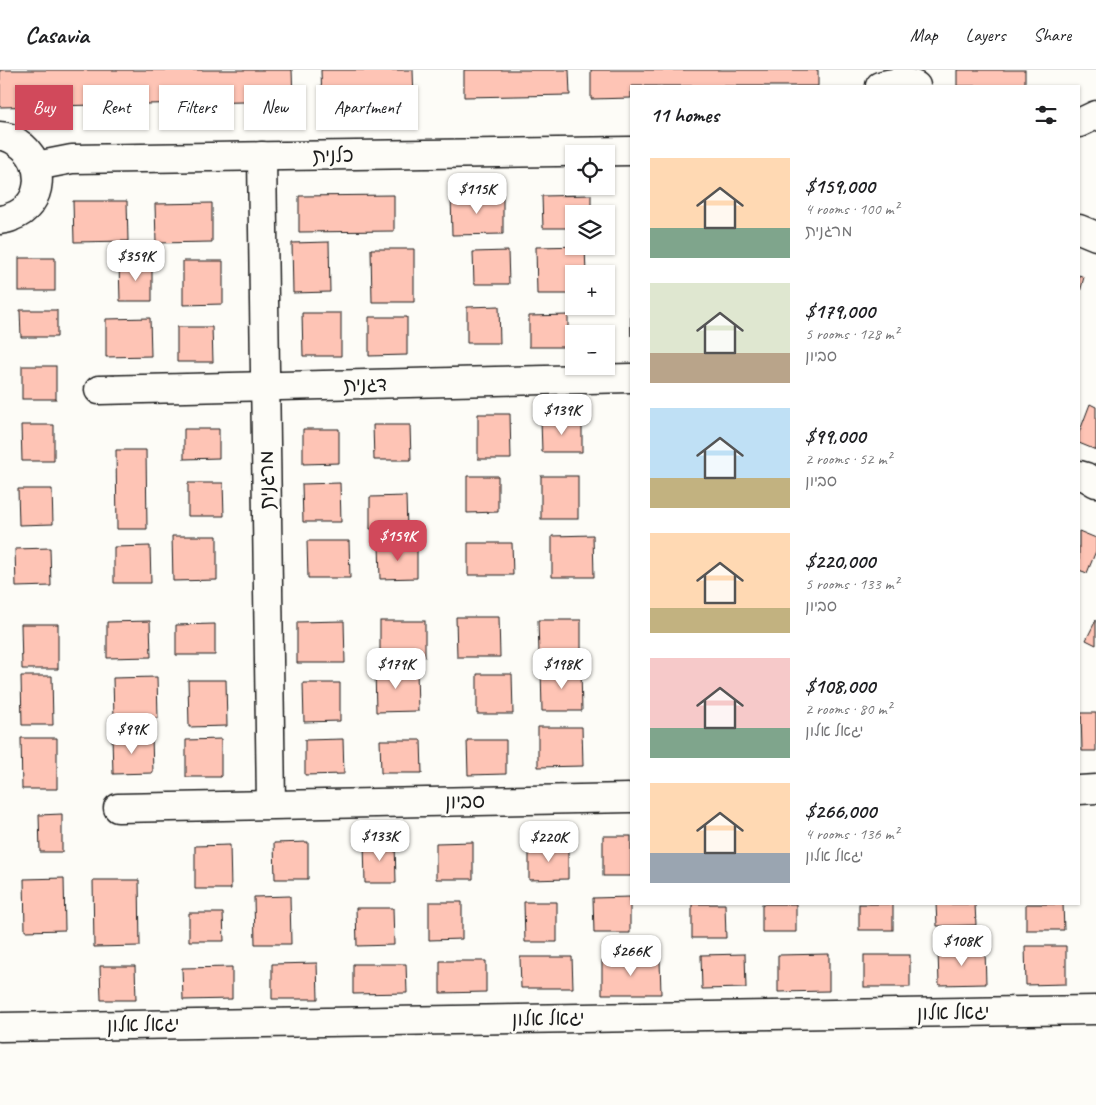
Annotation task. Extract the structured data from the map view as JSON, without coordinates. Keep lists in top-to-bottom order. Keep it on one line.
{"streets":{"street":["כלנית","דגנית","מרגנית","סביון","יגאל אלון"]},"crossings":[["כלנית","מרגנית"],["דגנית","מרגנית"],["מרגנית","סביון"]],"page":{"header":"Casavia","nav":["Map","Layers","Share"],"chip":["Buy","Rent","Filters","New","Apartment"],"heading":"11 homes","map_buttons":["+","−"],"list":[{"name":"$159,000","note":"4 rooms · 100 m² · מרגנית"},{"name":"$179,000","note":"5 rooms · 128 m² · סביון"},{"name":"$99,000","note":"2 rooms · 52 m² · סביון"},{"name":"$220,000","note":"5 rooms · 133 m² · סביון"},{"name":"$108,000","note":"2 rooms · 80 m² · יגאל אלון"},{"name":"$266,000","note":"4 rooms · 136 m² · יגאל אלון"}],"price":["$115K","$359K","$139K","$159K","$179K","$198K","$99K","$133K","$220K","$108K","$266K"]}}
